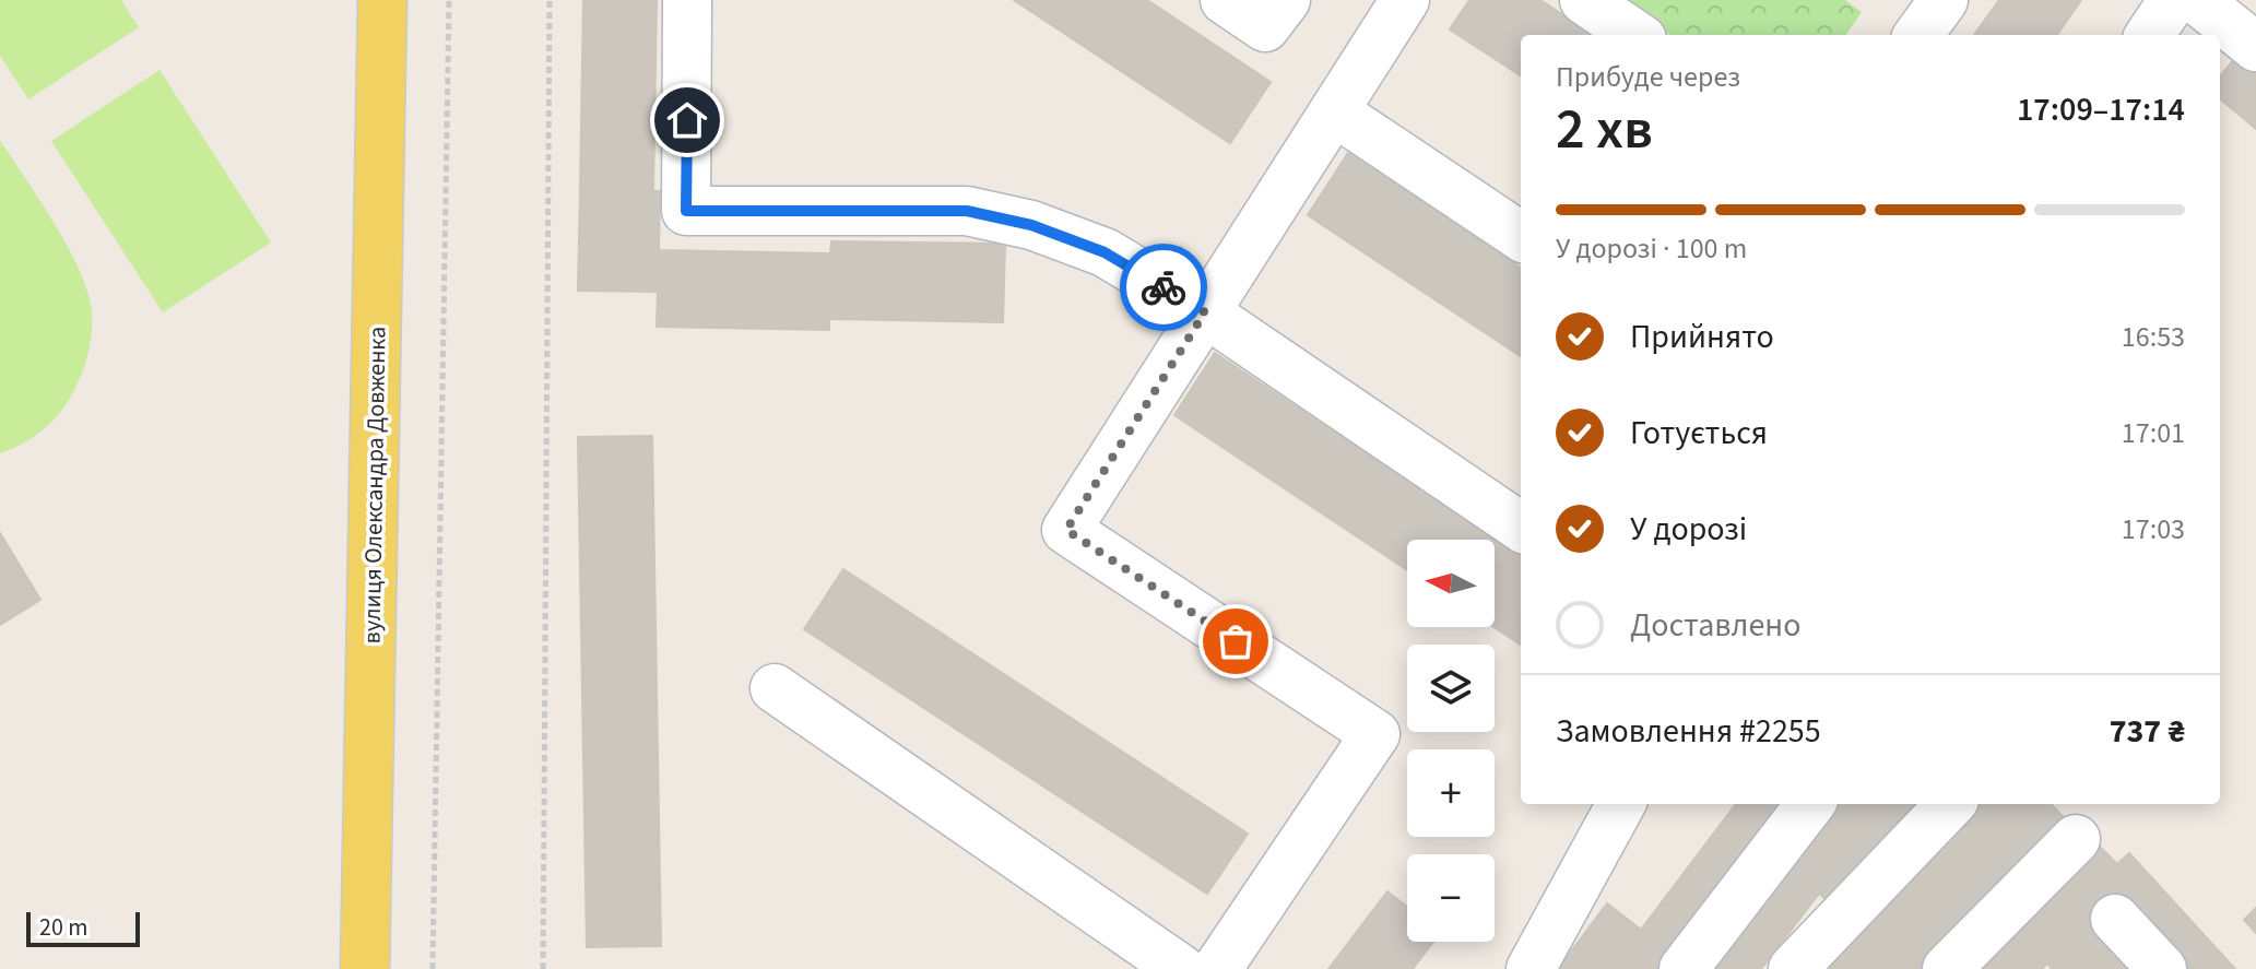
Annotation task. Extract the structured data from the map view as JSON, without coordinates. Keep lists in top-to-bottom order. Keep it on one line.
{"streets":{"main road":["вулиця Олександра Довженка"]},"scale_bar":"20 m","north":"left","page":{"heading":["2 хв","Прибуде через","17:09–17:14"],"panel":["Замовлення #2255","737 ₴"],"bar":"У дорозі · 100 m","list":[["Прийнято","16:53"],["Готується","17:01"],["У дорозі","17:03"],"Доставлено"],"map_buttons":["+","−"],"scale":"20 m"}}
